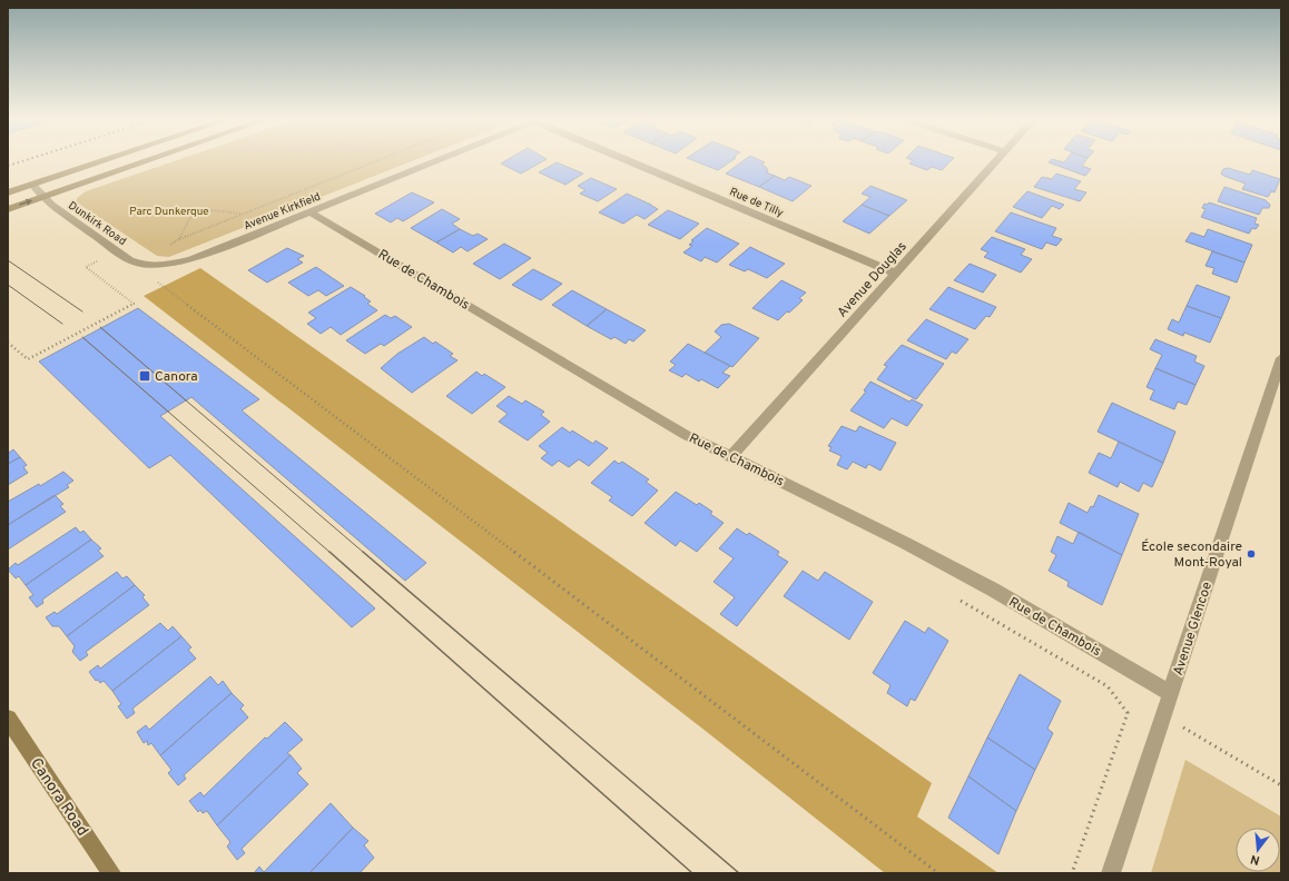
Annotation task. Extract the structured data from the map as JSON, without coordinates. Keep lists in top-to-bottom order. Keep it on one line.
{"streets":{"main road":["Canora Road"],"street":["Rue de Tilly","Avenue Kirkfield","Dunkirk Road","Rue de Chambois","Avenue Douglas","Avenue Glencoe"]},"crossings":[["Rue de Tilly","Avenue Douglas"],["Avenue Kirkfield","Dunkirk Road"],["Avenue Kirkfield","Rue de Chambois"],["Rue de Chambois","Avenue Douglas"],["Rue de Chambois","Avenue Glencoe"]],"parks":["Parc Dunkerque"],"places":{"transit":["Canora"],"other":["École secondaire Mont-Royal"]},"north":"bottom"}
